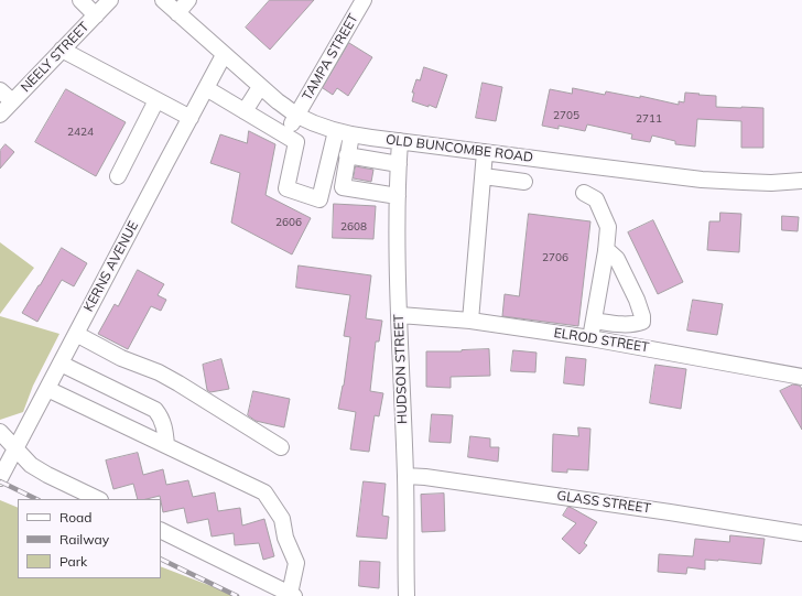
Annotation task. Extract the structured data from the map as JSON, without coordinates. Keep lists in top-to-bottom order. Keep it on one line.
{"streets":{"street":["NEELY STREET","TAMPA STREET","OLD BUNCOMBE ROAD","KERNS AVENUE","ELROD STREET","HUDSON STREET","GLASS STREET"]},"crossings":[["TAMPA STREET","OLD BUNCOMBE ROAD"],["OLD BUNCOMBE ROAD","KERNS AVENUE"],["OLD BUNCOMBE ROAD","HUDSON STREET"],["ELROD STREET","HUDSON STREET"],["HUDSON STREET","GLASS STREET"]],"house_numbers":["2705","2711","2424","2606","2608","2706"],"legend":["Road","Railway","Park"]}
